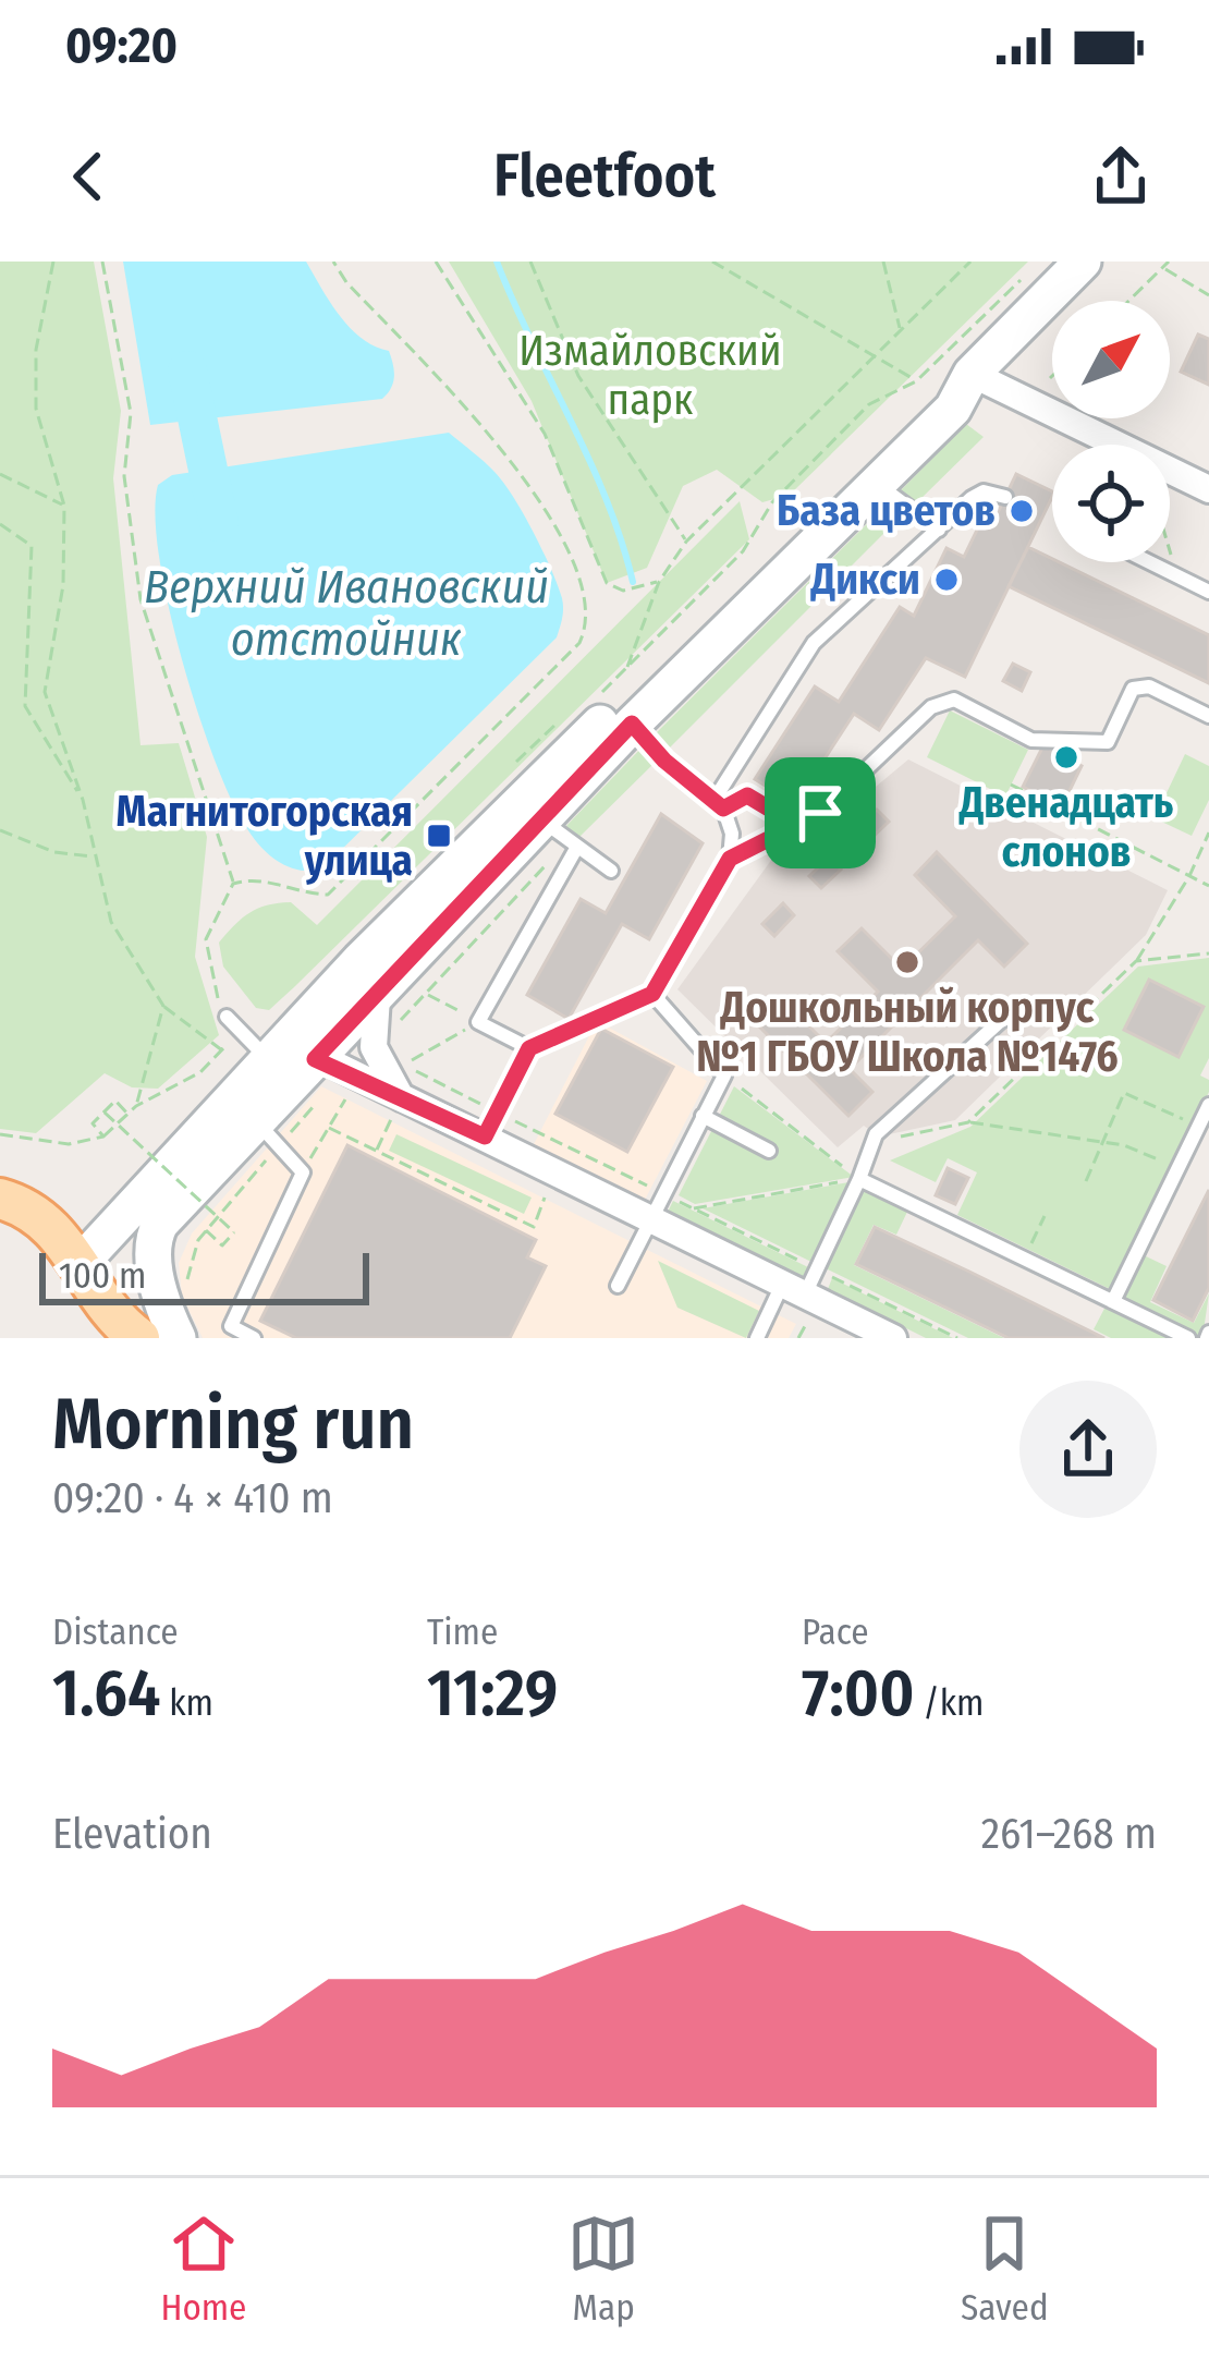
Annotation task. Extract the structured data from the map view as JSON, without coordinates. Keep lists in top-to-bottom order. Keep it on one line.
{"water":["Верхний Ивановский отстойник"],"parks":["Измайловский парк"],"places":{"other":["База цветов","Дикси","Двенадцать слонов","Дошкольный корпус №1 ГБОУ Школа №1476"],"transit":["Магнитогорская улица"]},"scale_bar":"100 m","north":"top right","page":{"status":"09:20","header":"Fleetfoot","scale":"100 m","heading":["Morning run","09:20 · 4 × 410 m"],"stats":[["Distance","1.64 km"],["Time","11:29"],["Pace","7:00 /km"]],"chart":["Elevation","261–268 m"],"tabs":["Home","Map","Saved"]}}
